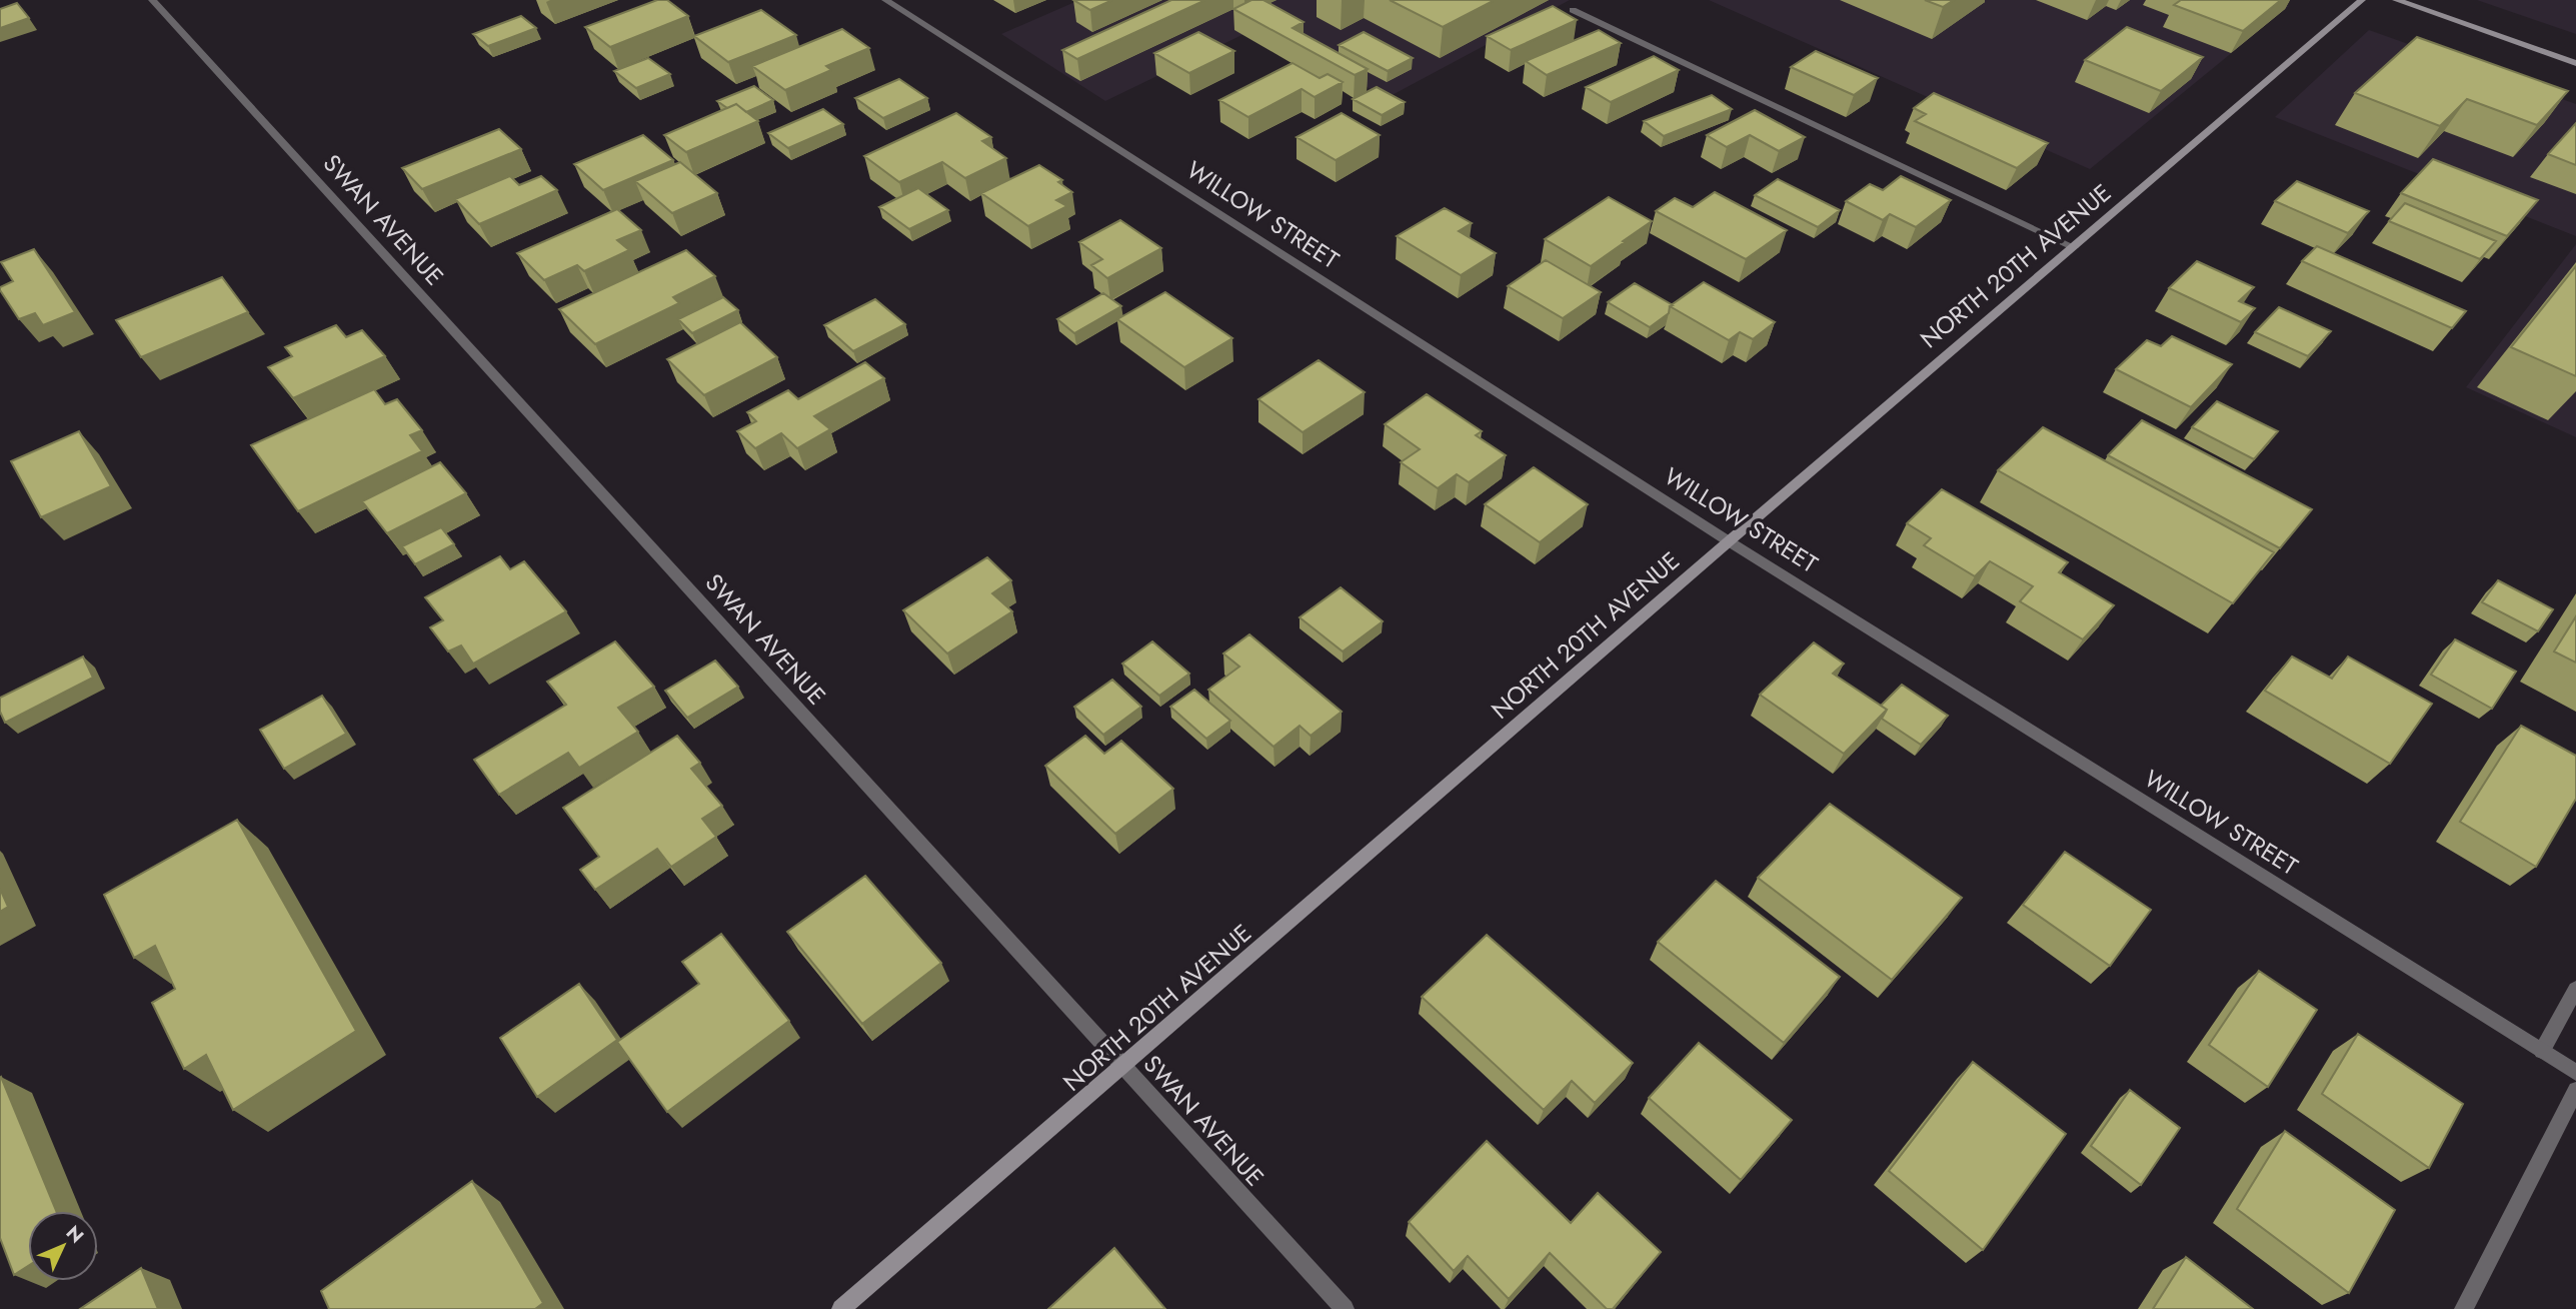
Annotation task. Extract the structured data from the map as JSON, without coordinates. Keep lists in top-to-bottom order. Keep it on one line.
{"streets":{"street":["WILLOW STREET","SWAN AVENUE","NORTH 20TH AVENUE"]},"crossings":[["WILLOW STREET","NORTH 20TH AVENUE"],["SWAN AVENUE","NORTH 20TH AVENUE"]],"north":"top right"}
